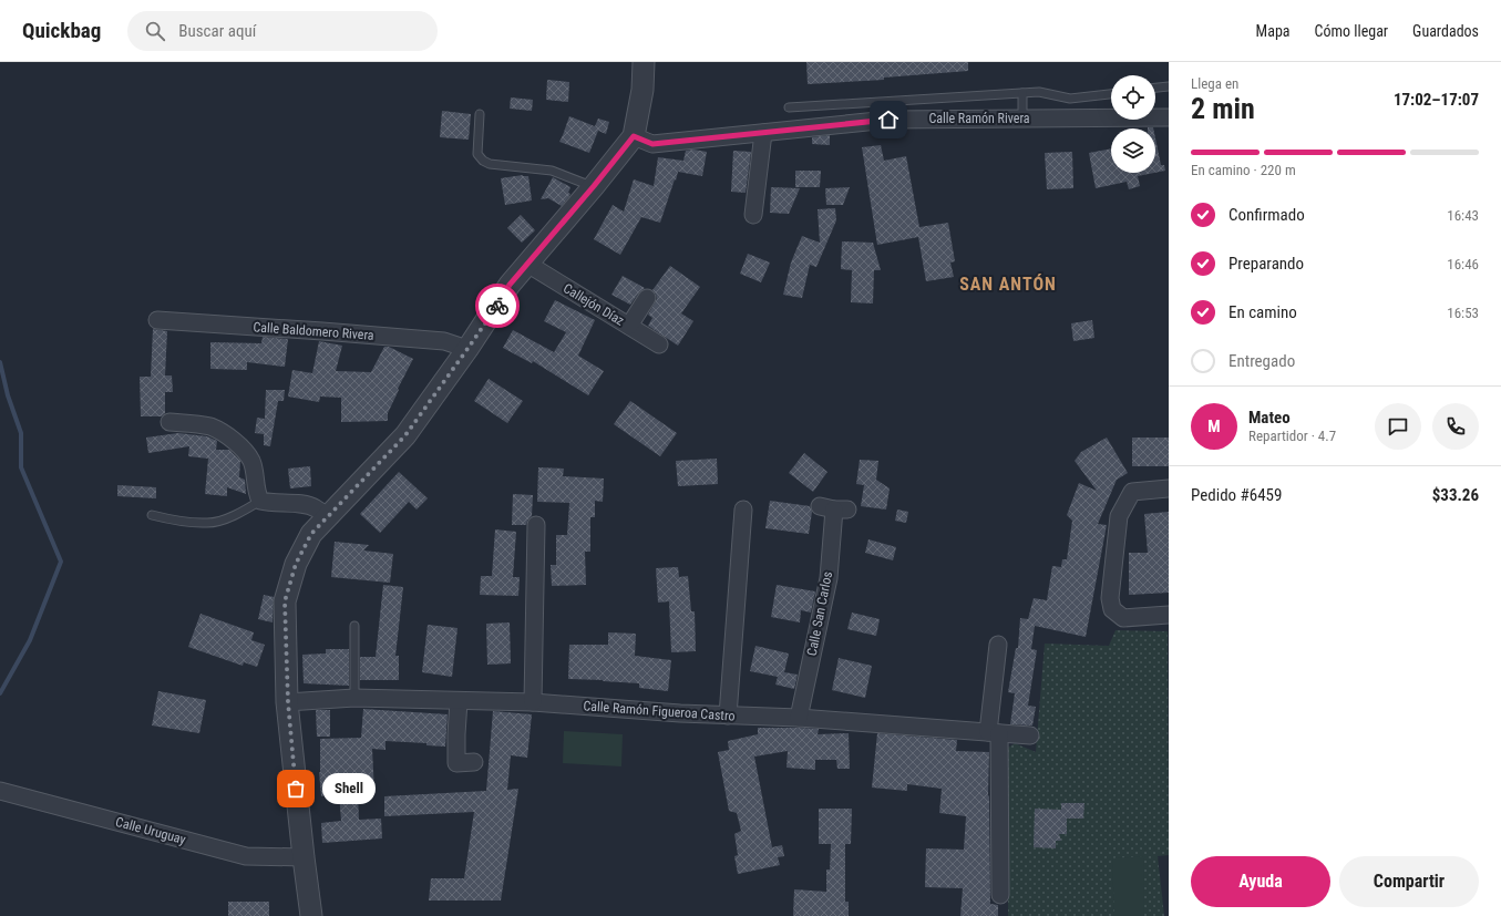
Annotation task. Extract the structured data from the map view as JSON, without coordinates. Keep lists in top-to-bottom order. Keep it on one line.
{"streets":{"street":["Calle Ramón Rivera","Callejón Díaz","Calle Baldomero Rivera","Calle San Carlos","Calle Ramón Figueroa Castro","Calle Uruguay"]},"crossings":[["Calle San Carlos","Calle Ramón Figueroa Castro"]],"districts":["SAN ANTÓN"],"places":["Shell"],"page":{"header":"Quickbag","search":"Buscar aquí","nav":["Mapa","Cómo llegar","Guardados"],"heading":["2 min","Llega en","17:02–17:07"],"panel":["Mateo","Repartidor · 4.7","Pedido #6459","$33.26"],"bar":"En camino · 220 m","list":[["Confirmado","16:43"],["Preparando","16:46"],["En camino","16:53"],"Entregado"],"round":"M","bubble":"Shell","buttons":["Ayuda","Compartir"]}}
